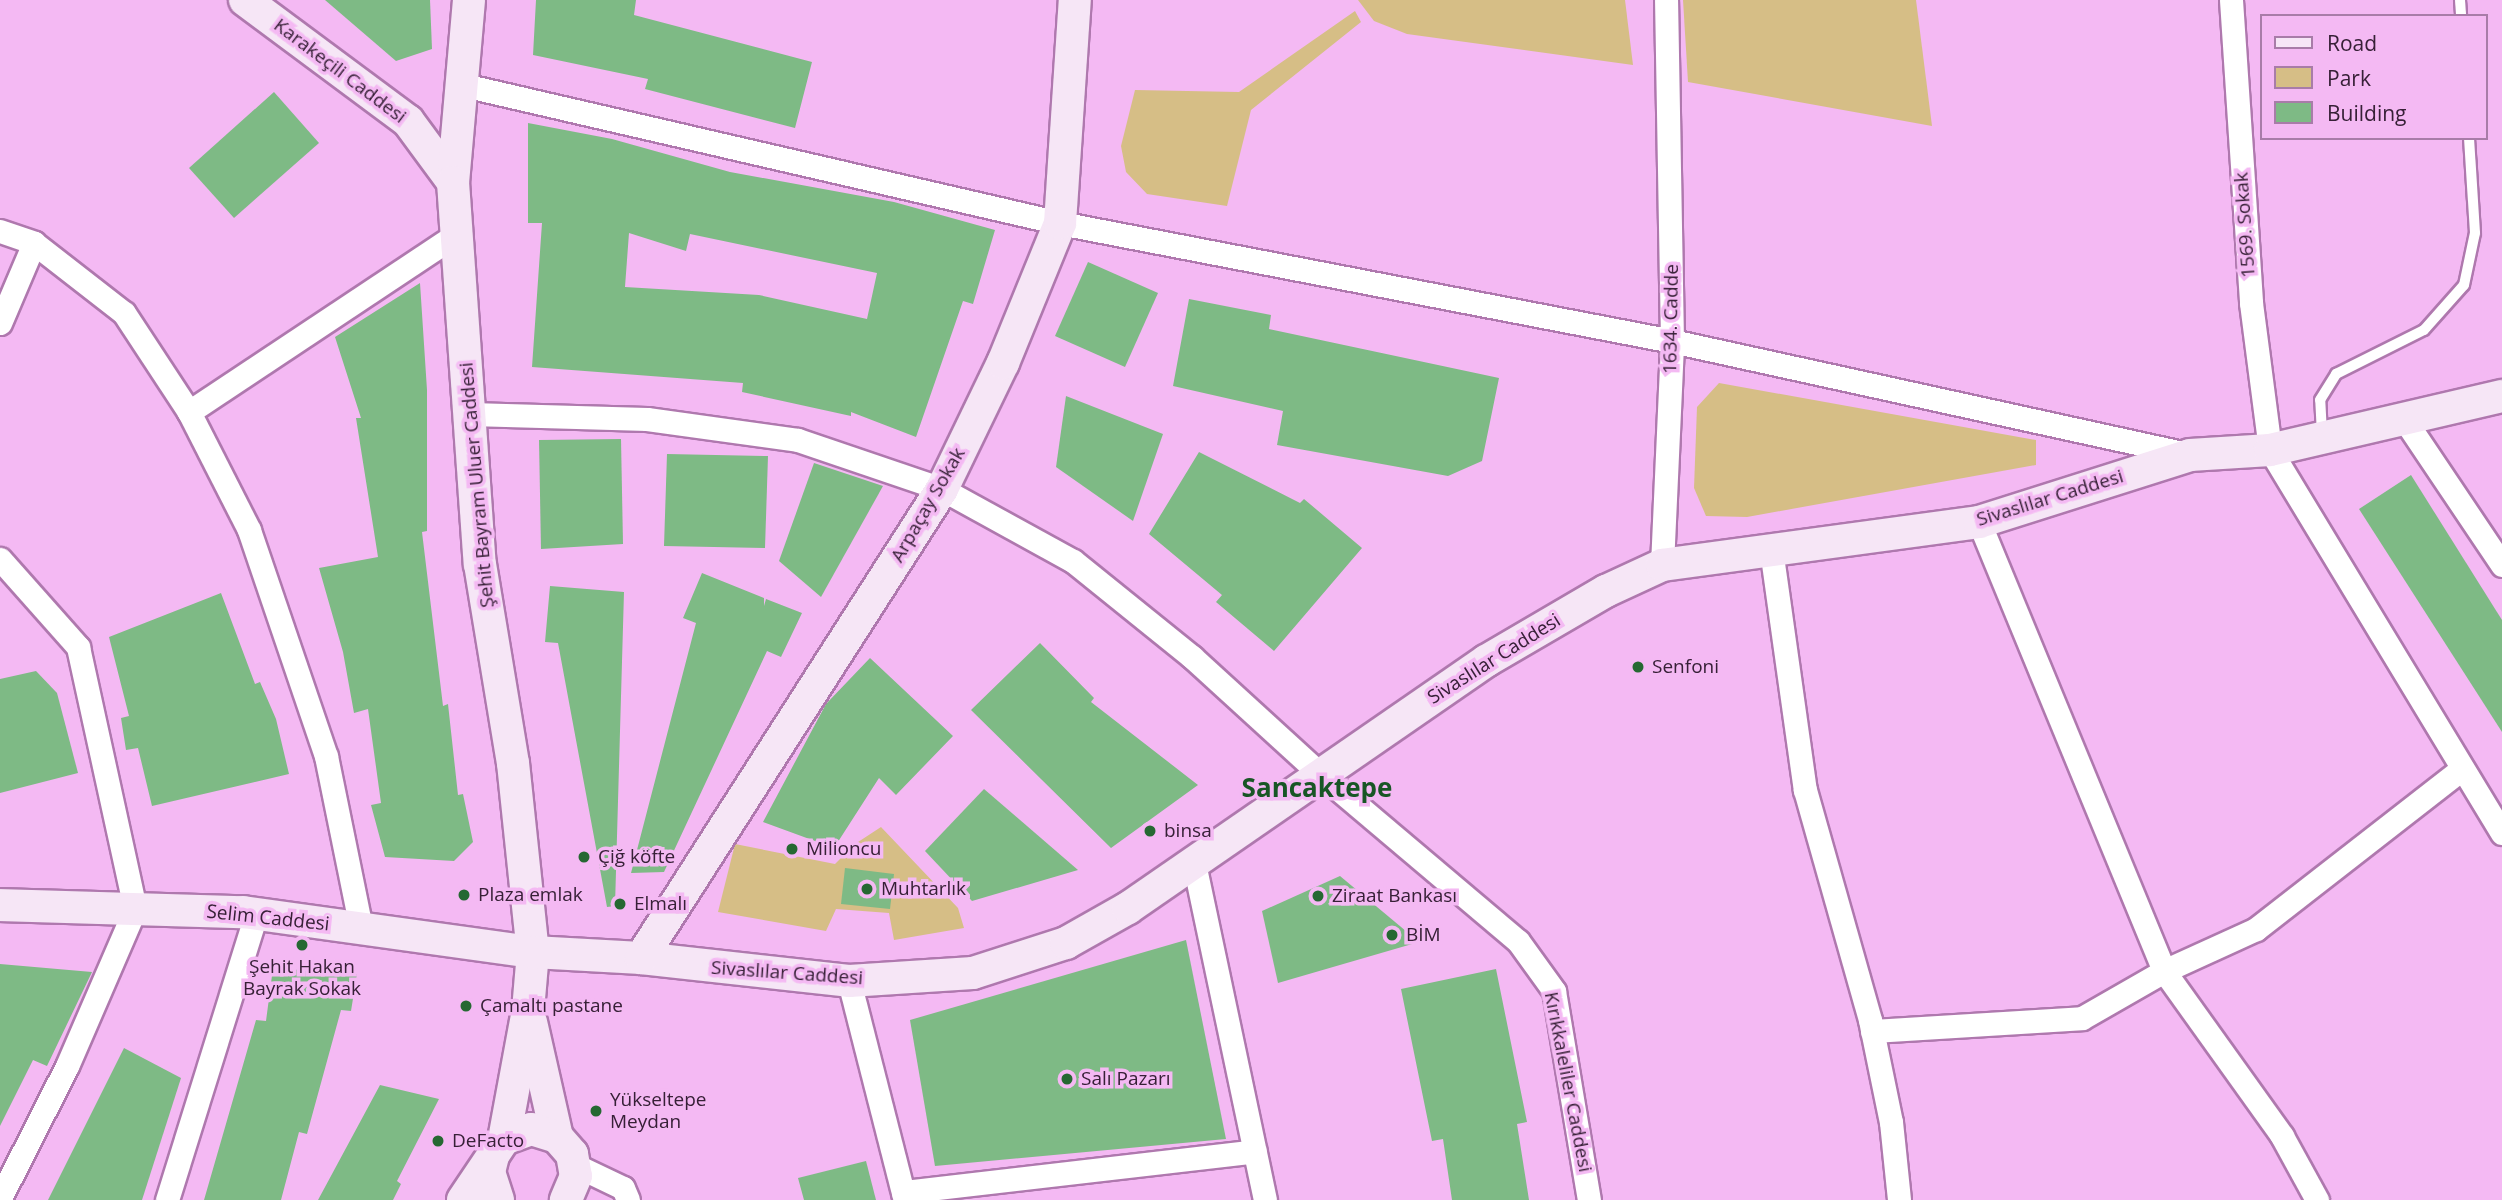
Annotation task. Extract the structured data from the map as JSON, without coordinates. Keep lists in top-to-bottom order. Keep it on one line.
{"streets":{"main road":["Karakeçili Caddesi","Şehit Bayram Uluer Caddesi","Sivaslılar Caddesi","Arpaçay Sokak","Selim Caddesi"],"street":["1569. Sokak","1634. Cadde","Kırıkkaleliler Caddesi"]},"crossings":[["Karakeçili Caddesi","Şehit Bayram Uluer Caddesi"],["1569. Sokak","Sivaslılar Caddesi"],["1634. Cadde","Sivaslılar Caddesi"],["Şehit Bayram Uluer Caddesi","Sivaslılar Caddesi"],["Şehit Bayram Uluer Caddesi","Selim Caddesi"],["Şehit Bayram Uluer Caddesi","Kırıkkaleliler Caddesi"],["Sivaslılar Caddesi","Arpaçay Sokak"],["Sivaslılar Caddesi","Selim Caddesi"],["Sivaslılar Caddesi","Kırıkkaleliler Caddesi"],["Arpaçay Sokak","Kırıkkaleliler Caddesi"]],"districts":["Sancaktepe"],"places":["Senfoni","binsa","Milioncu","Çiğ köfte","Muhtarlık","Plaza emlak","Ziraat Bankası","Elmalı","BİM","Şehit Hakan Bayrak Sokak","Çamaltı pastane","Salı Pazarı","Yükseltepe Meydan","DeFacto"],"legend":["Road","Park","Building"]}
